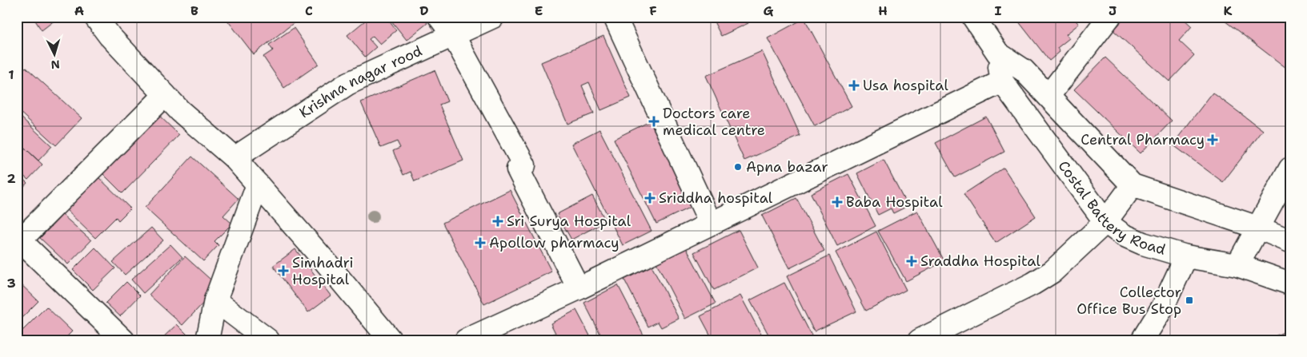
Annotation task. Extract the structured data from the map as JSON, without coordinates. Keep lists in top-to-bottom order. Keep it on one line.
{"streets":{"street":["Krishna nagar rood","Costal Battery Road"]},"places":{"health":["Usa hospital","Doctors care medical centre","Central Pharmacy","Sriddha hospital","Baba Hospital","Sri Surya Hospital","Apollow pharmacy","Sraddha Hospital","Simhadri Hospital"],"other":["Apna bazar"],"transit":["Collector Office Bus Stop"]},"north":"bottom","grid":{"columns":["A","B","C","D","E","F","G","H","I","J","K"],"rows":["1","2","3"]}}
